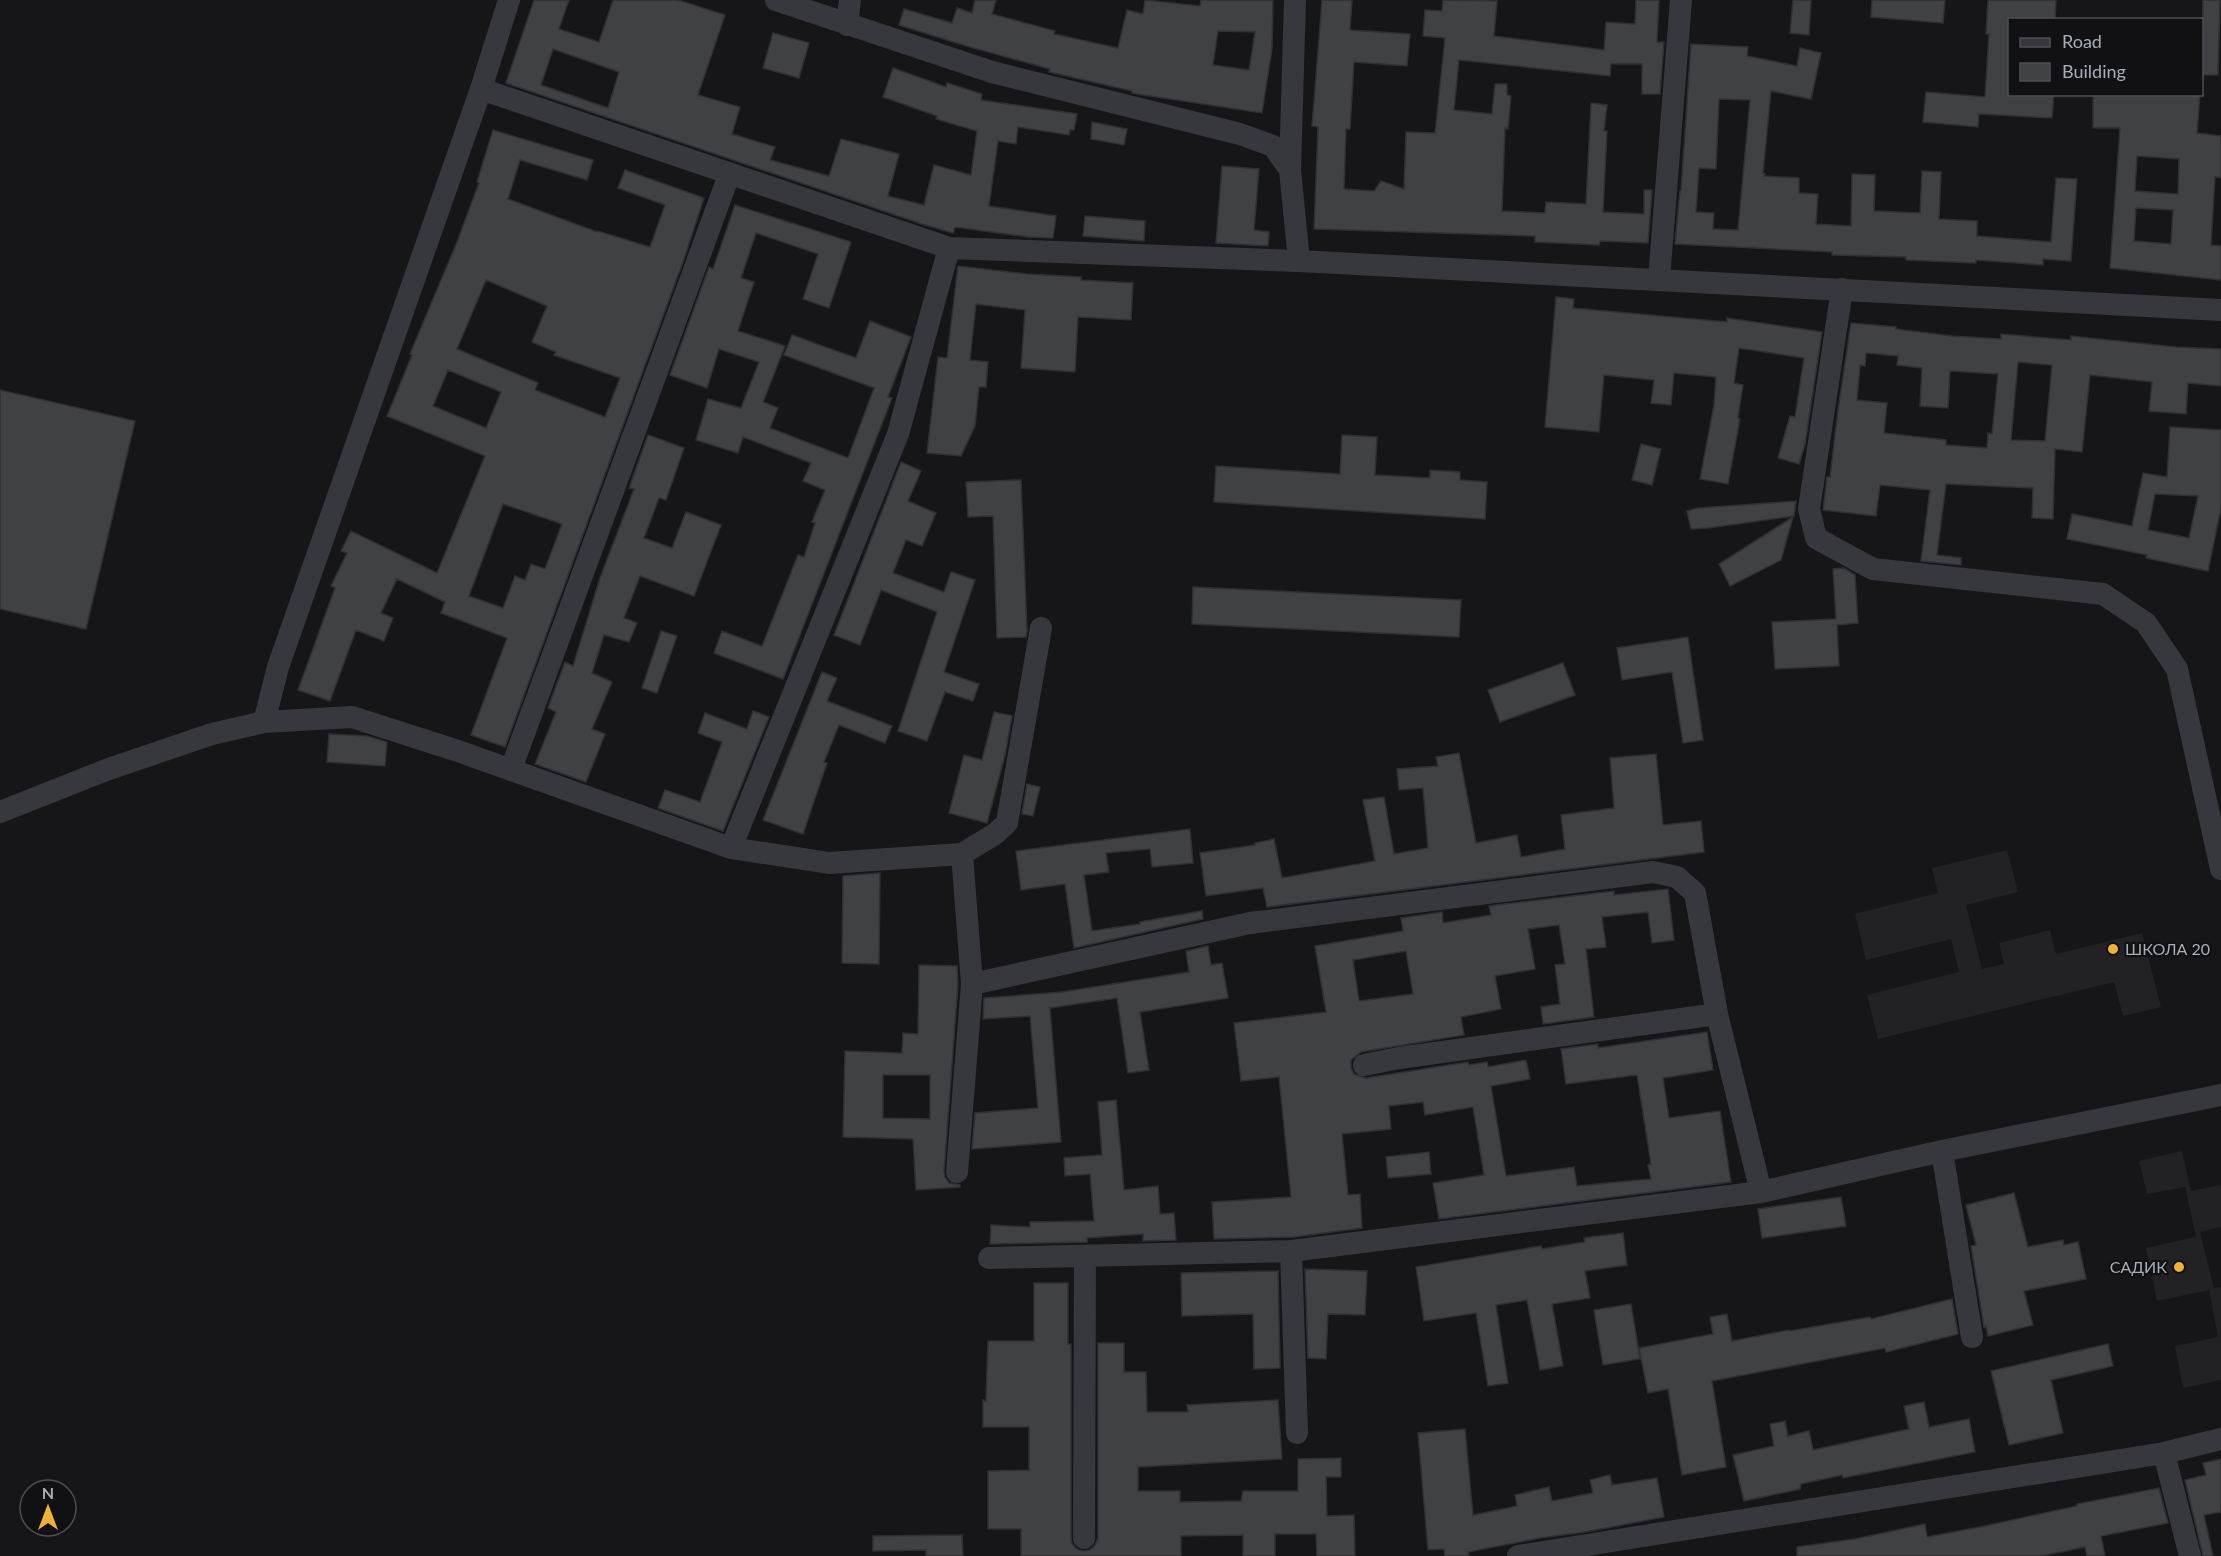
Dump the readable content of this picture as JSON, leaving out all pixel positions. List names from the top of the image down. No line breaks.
{"places":["ШКОЛА 20","САДИК"],"legend":["Road","Building"],"north":"top"}
